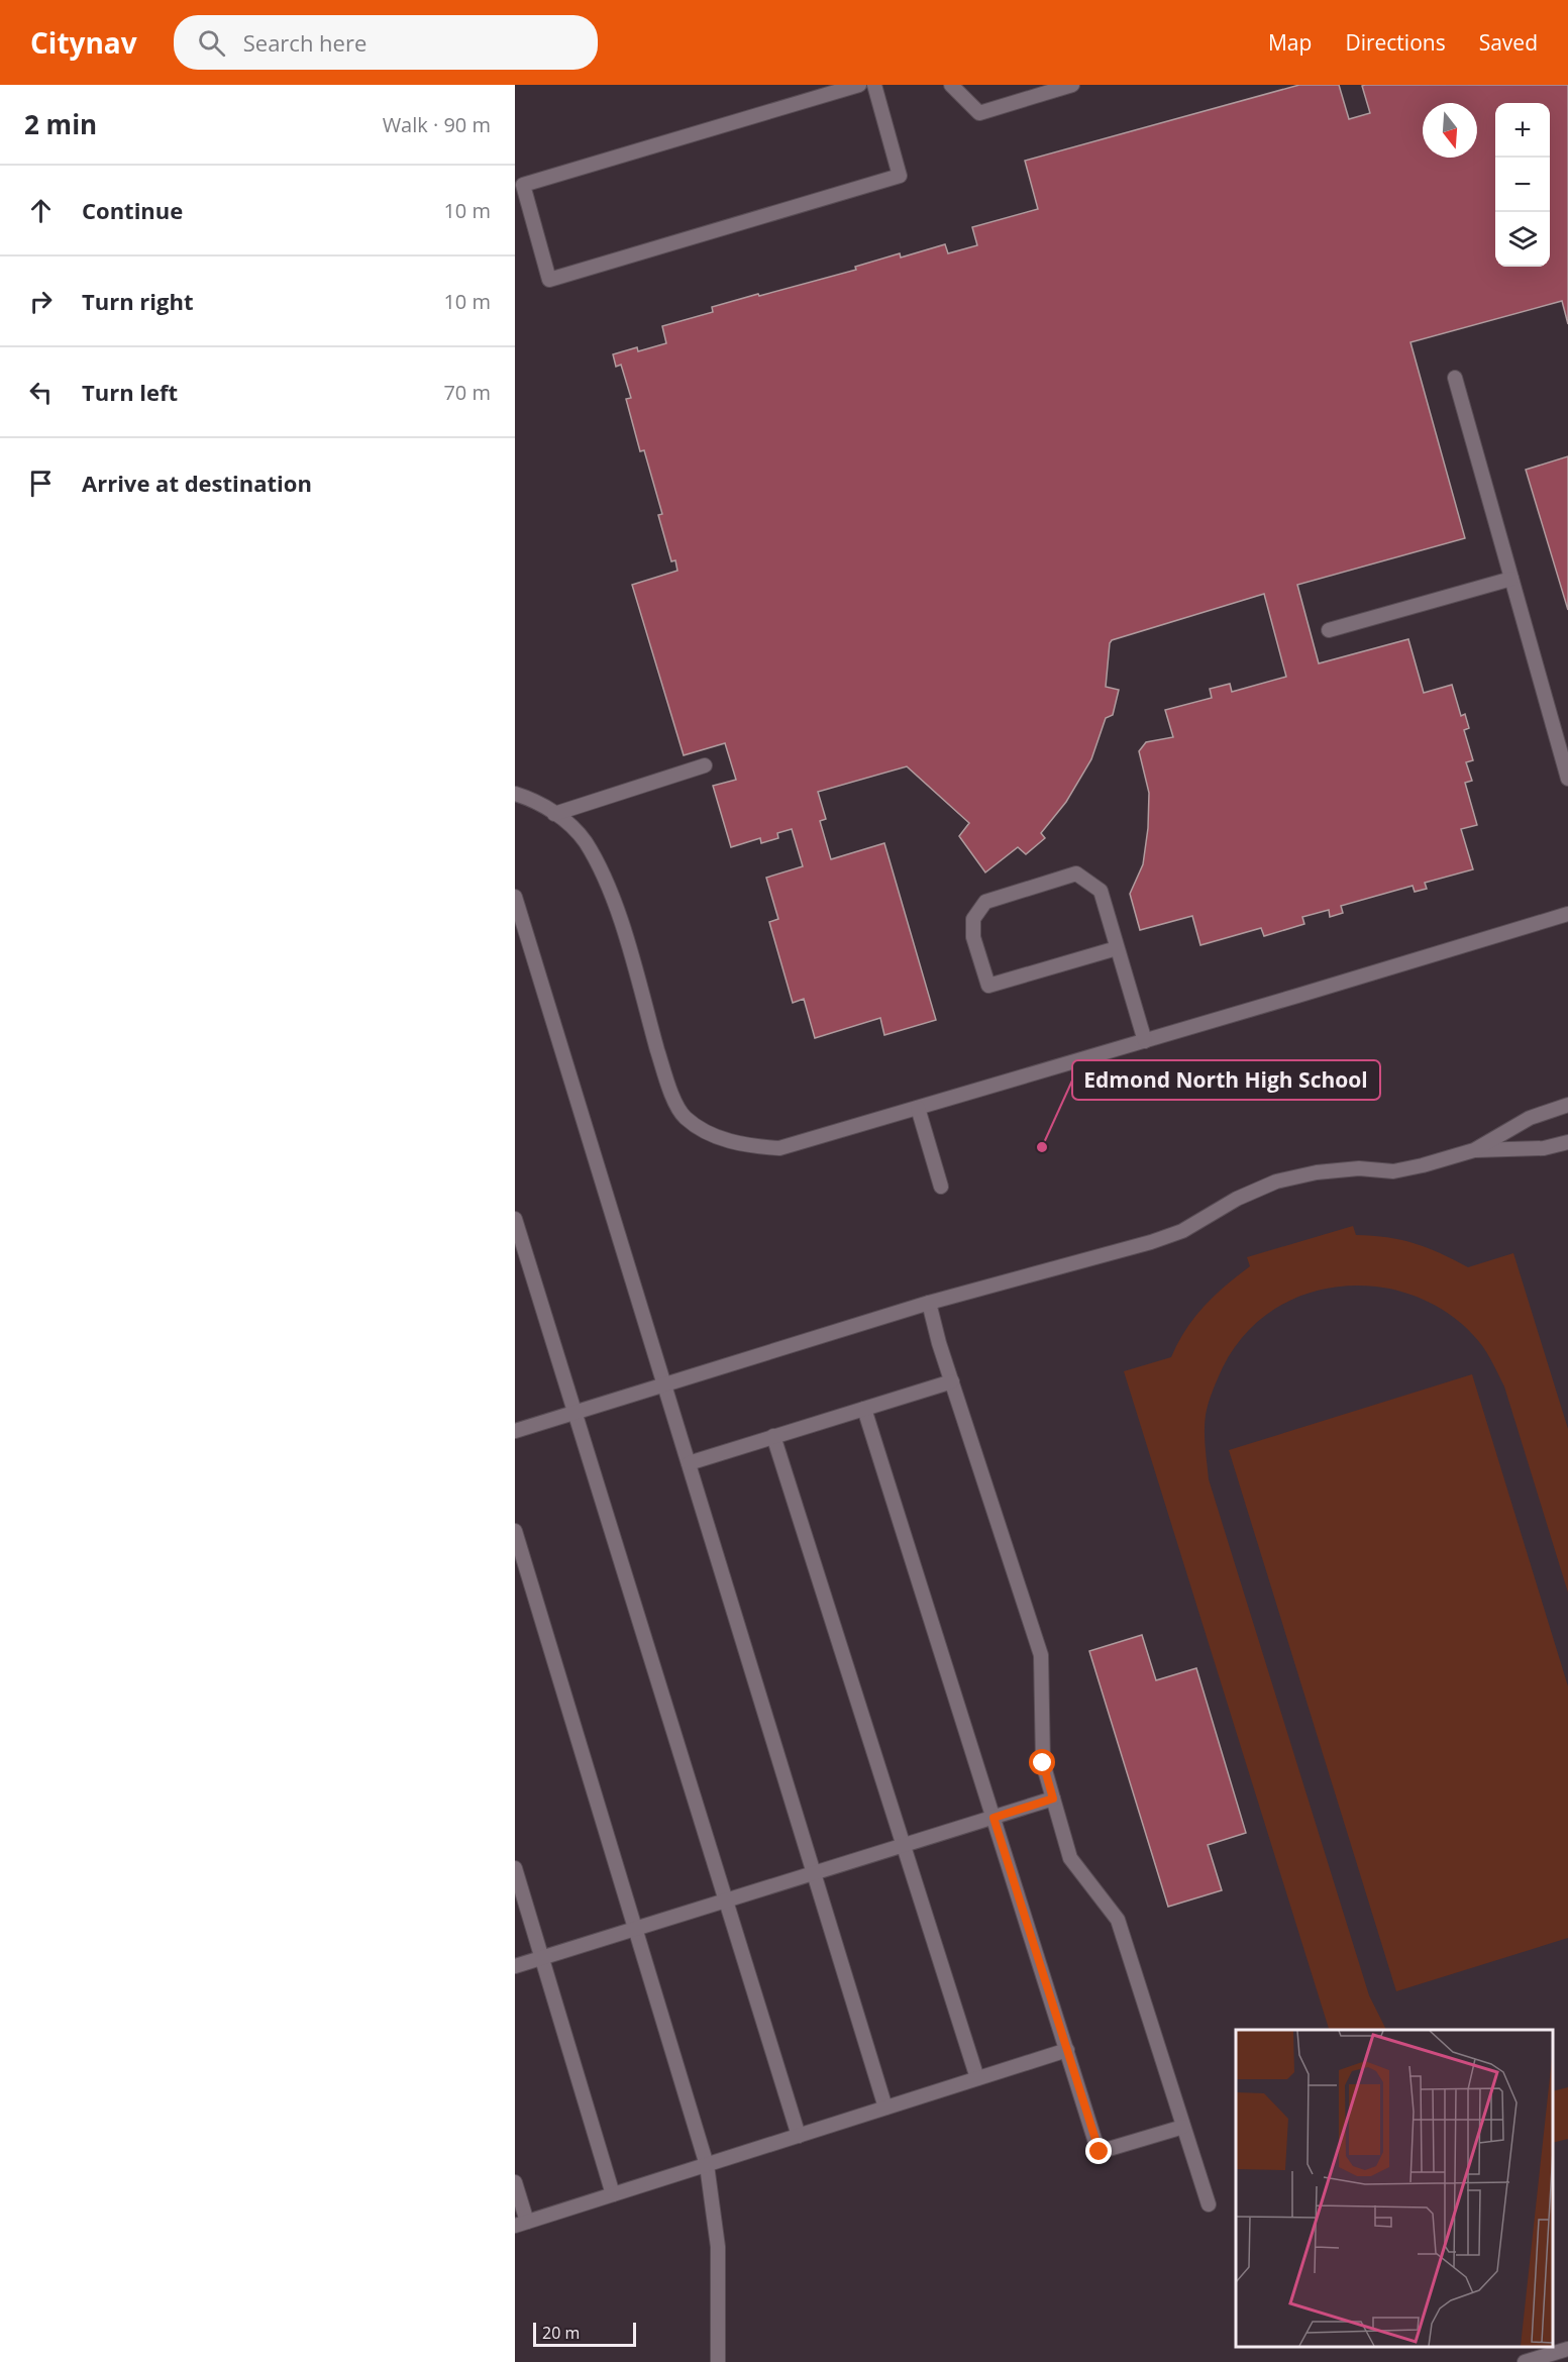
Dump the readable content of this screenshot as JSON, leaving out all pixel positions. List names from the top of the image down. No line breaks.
{"places":["Edmond North High School"],"scale_bar":"20 m","north":"bottom","page":{"header":"Citynav","search":"Search here","nav":["Map","Directions","Saved"],"heading":["2 min","Walk · 90 m"],"map_buttons":["+","−"],"list":[["Continue","10 m"],["Turn right","10 m"],["Turn left","70 m"],"Arrive at destination"],"scale":"20 m"}}
